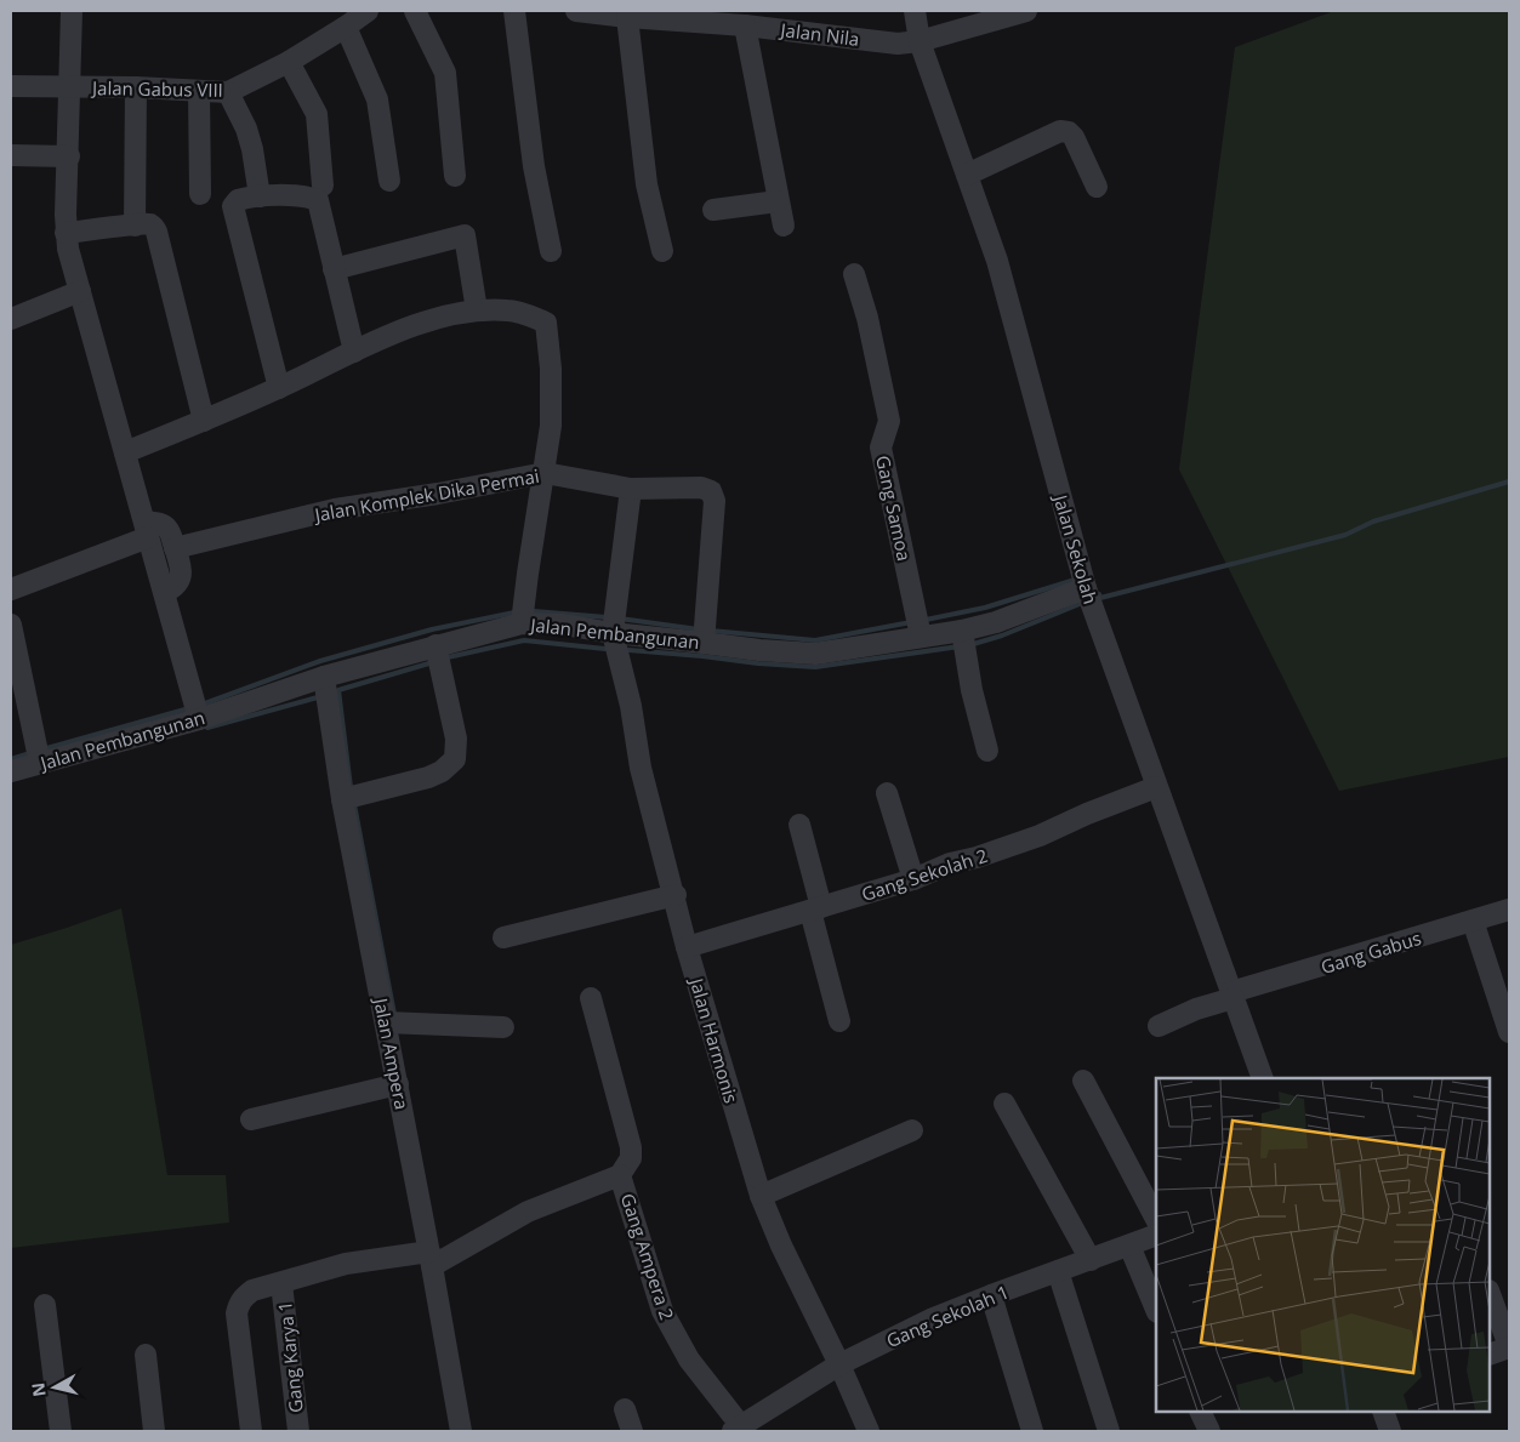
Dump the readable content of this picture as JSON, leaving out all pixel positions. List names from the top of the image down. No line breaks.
{"streets":{"street":["Jalan Nila","Jalan Gabus VIII","Jalan Komplek Dika Permai","Gang Samoa","Jalan Sekolah","Jalan Pembangunan","Gang Sekolah 2","Gang Gabus","Jalan Harmonis","Jalan Ampera","Gang Ampera 2","Gang Sekolah 1","Gang Karya 1"]},"crossings":[["Jalan Nila","Jalan Sekolah"],["Jalan Komplek Dika Permai","Jalan Pembangunan"],["Gang Samoa","Jalan Pembangunan"],["Jalan Sekolah","Jalan Pembangunan"],["Jalan Sekolah","Gang Sekolah 2"],["Jalan Sekolah","Gang Gabus"],["Jalan Pembangunan","Jalan Harmonis"],["Jalan Pembangunan","Jalan Ampera"],["Gang Sekolah 2","Jalan Harmonis"],["Jalan Harmonis","Gang Sekolah 1"],["Jalan Ampera","Gang Ampera 2"],["Gang Ampera 2","Gang Sekolah 1"]],"north":"left"}
